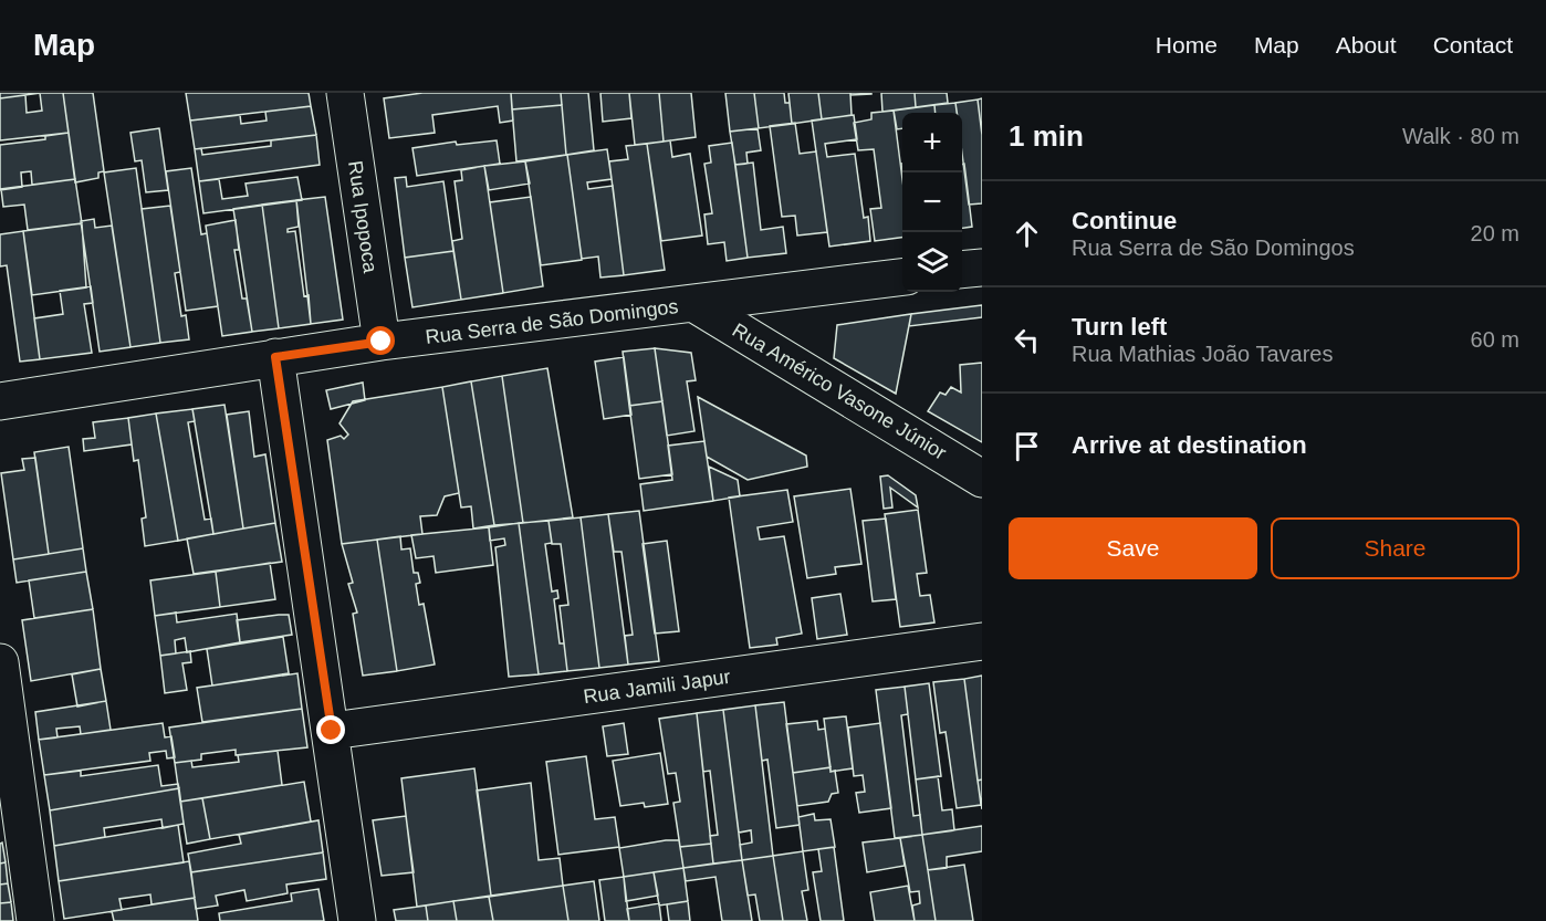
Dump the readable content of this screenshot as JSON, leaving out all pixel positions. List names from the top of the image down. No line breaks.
{"streets":{"street":["Rua Ipopoca","Rua Serra de São Domingos","Rua Américo Vasone Júnior","Rua Jamili Japur"]},"crossings":[["Rua Ipopoca","Rua Serra de São Domingos"],["Rua Serra de São Domingos","Rua Américo Vasone Júnior"]],"page":{"header":"Map","nav":["Home","Map","About","Contact"],"heading":["1 min","Walk · 80 m"],"map_buttons":["+","−"],"list":[["Continue","Rua Serra de São Domingos","20 m"],["Turn left","Rua Mathias João Tavares","60 m"],"Arrive at destination"],"buttons":["Save","Share"]}}
